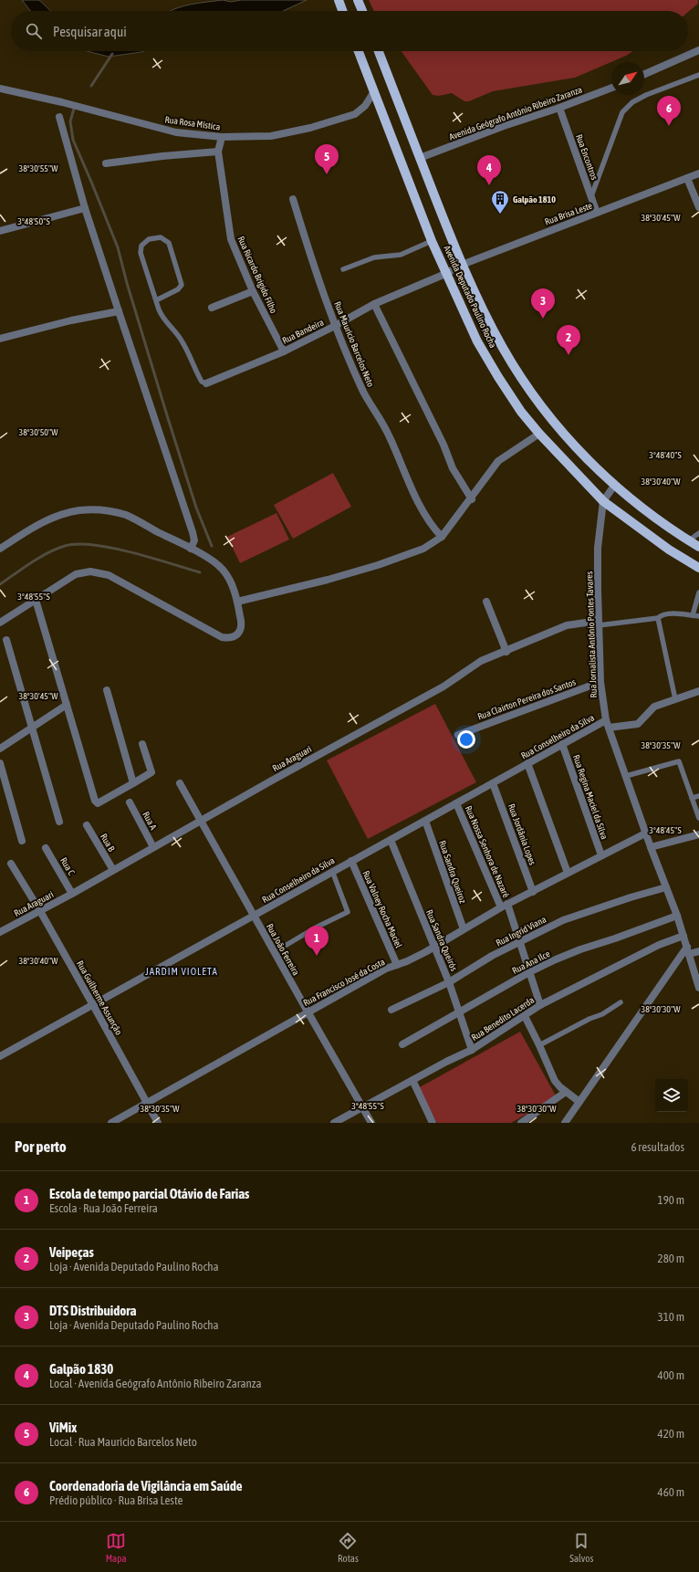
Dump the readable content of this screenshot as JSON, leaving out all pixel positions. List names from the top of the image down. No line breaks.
{"streets":{"main road":["Avenida Deputado Paulino Rocha"],"street":["Avenida Geógrafo Antônio Ribeiro Zaranza","Rua Rosa Mística","Rua Encontros","Rua Brisa Leste","Rua Ricardo Brigido Filho","Rua Bandeira","Rua Mauricio Barcelos Neto","Rua Jornalista Antônio Pontes Tavares","Rua Clairton Pereira dos Santos","Rua Conselheiro da Silva","Rua Araguari","Rua Regina Maciel da Silva","Rua A","Rua Jordânia Lopes","Rua B","Rua Nossa Senhora de Nazaré","Rua C","Rua Sandra Queiroz","Rua Valney Rocha Maciel","Rua Ingrid Viana","Rua Sandra Queirós","Rua João Ferreira","Rua Ana Ilce","Rua Francisco José da Costa","Rua Guilherme Assunção","Rua Benedito Lacerda"]},"crossings":[["Avenida Geógrafo Antônio Ribeiro Zaranza","Rua Encontros"],["Avenida Geógrafo Antônio Ribeiro Zaranza","Avenida Deputado Paulino Rocha"],["Rua Rosa Mística","Rua Ricardo Brigido Filho"],["Rua Rosa Mística","Avenida Deputado Paulino Rocha"],["Rua Encontros","Rua Brisa Leste"],["Rua Brisa Leste","Avenida Deputado Paulino Rocha"],["Rua Brisa Leste","Rua Bandeira"],["Rua Ricardo Brigido Filho","Rua Bandeira"],["Avenida Deputado Paulino Rocha","Rua Bandeira"],["Avenida Deputado Paulino Rocha","Rua Jornalista Antônio Pontes Tavares"],["Rua Bandeira","Rua Mauricio Barcelos Neto"],["Rua Jornalista Antônio Pontes Tavares","Rua Clairton Pereira dos Santos"],["Rua Jornalista Antônio Pontes Tavares","Rua Conselheiro da Silva"],["Rua Jornalista Antônio Pontes Tavares","Rua Araguari"],["Rua Jornalista Antônio Pontes Tavares","Rua Ingrid Viana"],["Rua Jornalista Antônio Pontes Tavares","Rua Ana Ilce"],["Rua Jornalista Antônio Pontes Tavares","Rua Francisco José da Costa"],["Rua Jornalista Antônio Pontes Tavares","Rua Benedito Lacerda"],["Rua Conselheiro da Silva","Rua Regina Maciel da Silva"],["Rua Conselheiro da Silva","Rua Jordânia Lopes"],["Rua Conselheiro da Silva","Rua Nossa Senhora de Nazaré"],["Rua Conselheiro da Silva","Rua Sandra Queiroz"],["Rua Conselheiro da Silva","Rua Valney Rocha Maciel"],["Rua Conselheiro da Silva","Rua Sandra Queirós"],["Rua Conselheiro da Silva","Rua João Ferreira"],["Rua Conselheiro da Silva","Rua Guilherme Assunção"],["Rua Araguari","Rua A"],["Rua Araguari","Rua B"],["Rua Araguari","Rua C"],["Rua Araguari","Rua João Ferreira"],["Rua Araguari","Rua Guilherme Assunção"],["Rua Regina Maciel da Silva","Rua Francisco José da Costa"],["Rua Jordânia Lopes","Rua Francisco José da Costa"],["Rua Nossa Senhora de Nazaré","Rua Francisco José da Costa"],["Rua Sandra Queiroz","Rua Francisco José da Costa"],["Rua Valney Rocha Maciel","Rua Francisco José da Costa"],["Rua Ingrid Viana","Rua Sandra Queirós"],["Rua Sandra Queirós","Rua Ana Ilce"],["Rua Sandra Queirós","Rua Francisco José da Costa"],["Rua Sandra Queirós","Rua Benedito Lacerda"],["Rua João Ferreira","Rua Francisco José da Costa"],["Rua João Ferreira","Rua Benedito Lacerda"],["Rua Francisco José da Costa","Rua Guilherme Assunção"]],"districts":["JARDIM VIOLETA"],"places":{"building":["Galpão 1810"]},"north":"top right","page":{"search":"Pesquisar aqui","pins":["6","5","4","3","2","1"],"heading":["Por perto","6 resultados"],"list":[{"mark":"1","name":"Escola de tempo parcial Otávio de Farias","note":"Escola · Rua João Ferreira","value":"190 m"},{"mark":"2","name":"Veipeças","note":"Loja · Avenida Deputado Paulino Rocha","value":"280 m"},{"mark":"3","name":"DTS Distribuidora","note":"Loja · Avenida Deputado Paulino Rocha","value":"310 m"},{"mark":"4","name":"Galpão 1830","note":"Local · Avenida Geógrafo Antônio Ribeiro Zaranza","value":"400 m"},{"mark":"5","name":"ViMix","note":"Local · Rua Mauricio Barcelos Neto","value":"420 m"},{"mark":"6","name":"Coordenadoria de Vigilância em Saúde","note":"Prédio público · Rua Brisa Leste","value":"460 m"}],"nav":["Mapa","Rotas","Salvos"]},"coordinates":["38°30'55\"W","38°30'45\"W","3°48'50\"S","38°30'50\"W","3°48'40\"S","38°30'40\"W","3°48'55\"S","38°30'35\"W","3°48'45\"S","38°30'30\"W"]}
